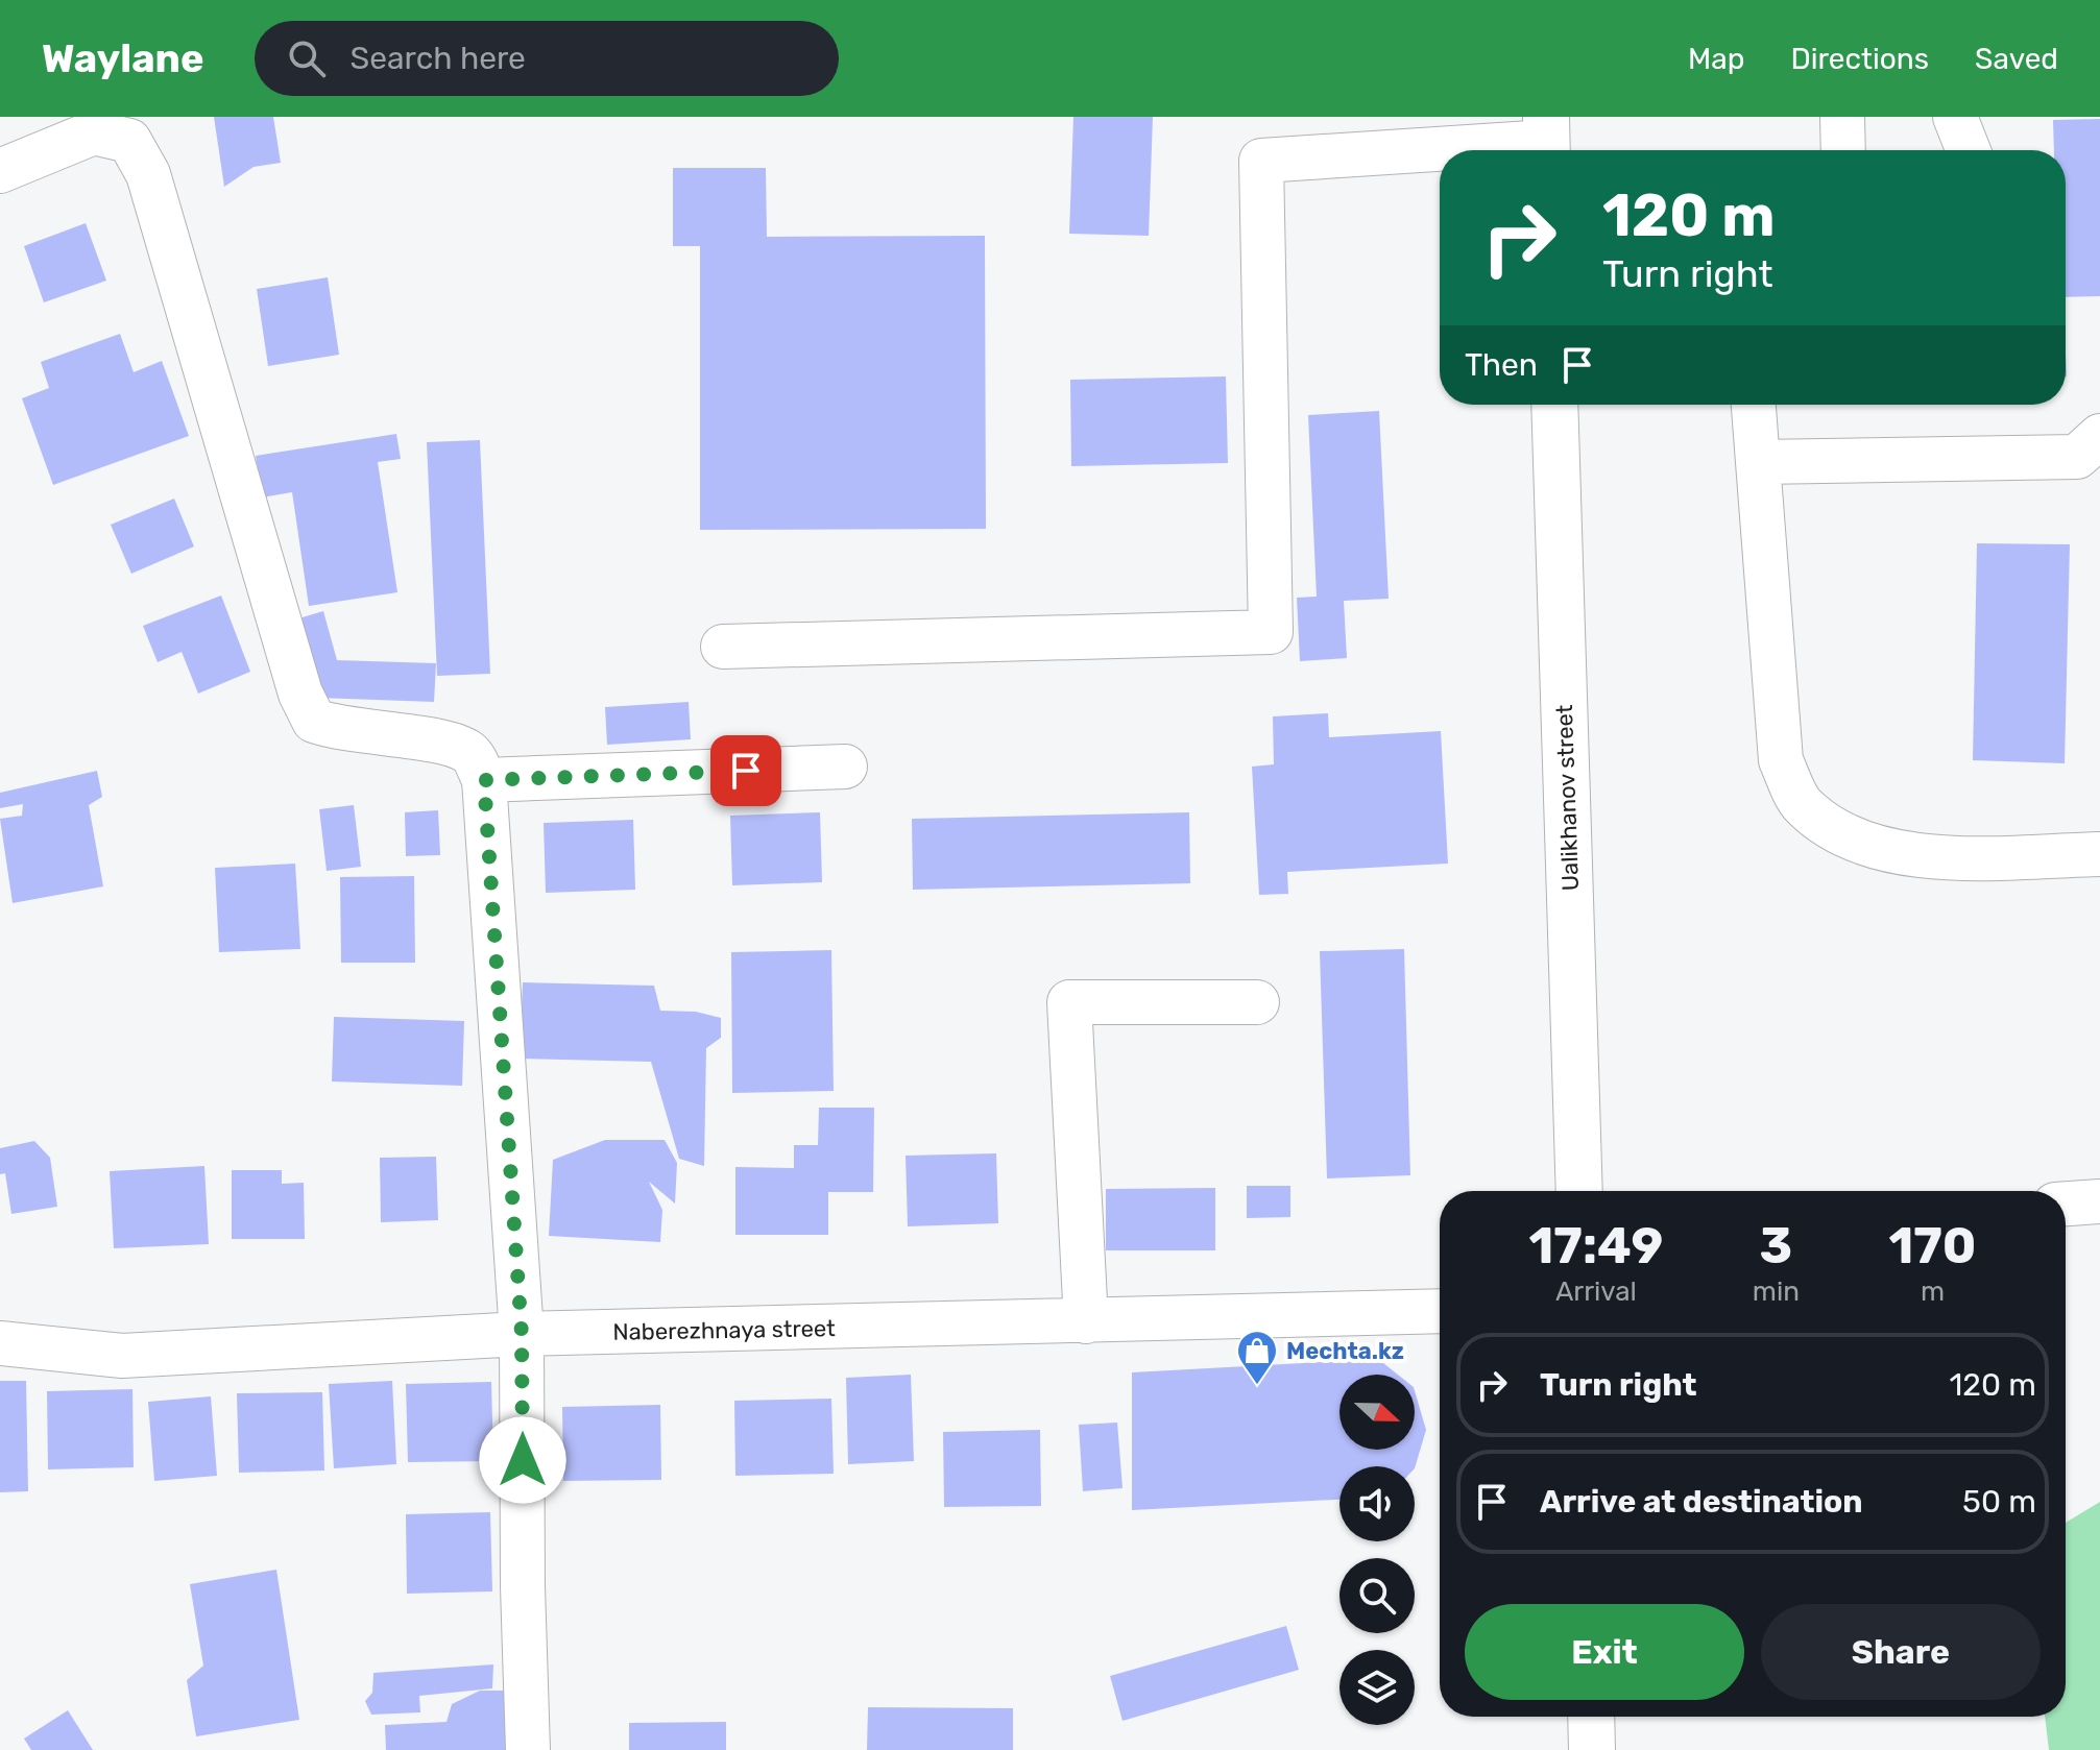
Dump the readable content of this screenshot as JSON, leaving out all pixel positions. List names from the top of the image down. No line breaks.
{"streets":{"main road":["Ualikhanov street"],"street":["Naberezhnaya street"]},"places":{"shop":["Mechta.kz"]},"north":"right","page":{"header":"Waylane","search":"Search here","nav":["Map","Directions","Saved"],"turn":["120 m","Turn right"],"then":"Then","eta":["17:49","Arrival","3","min","170","m"],"list":[{"name":"Turn right","value":"120 m"},{"name":"Arrive at destination","value":"50 m"}],"buttons":["Exit","Share"]}}
